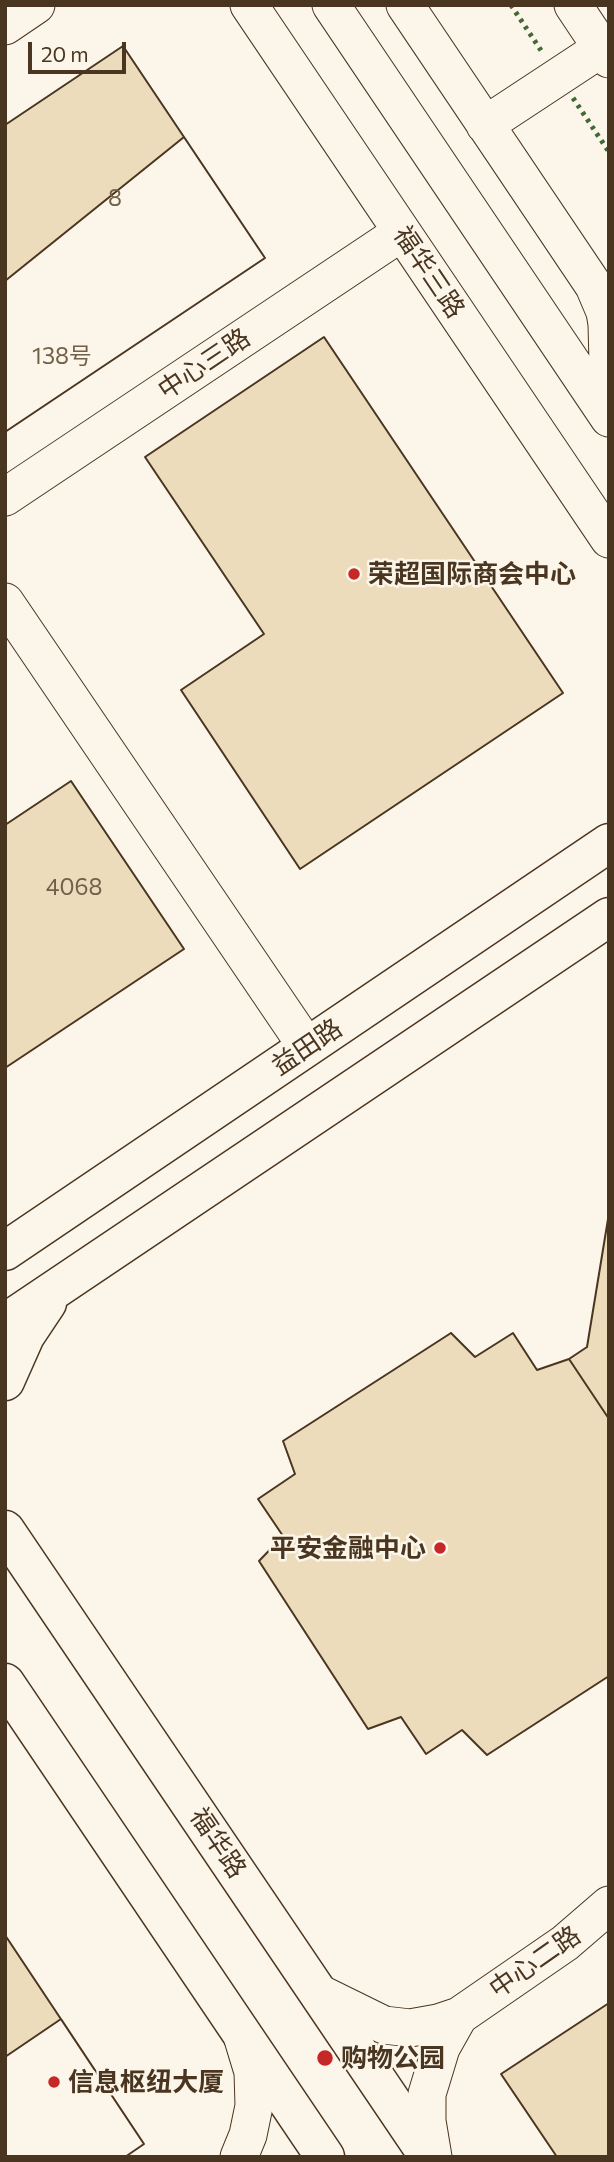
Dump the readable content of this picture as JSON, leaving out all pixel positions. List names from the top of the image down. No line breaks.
{"streets":{"main road":["益田路","福华路"],"street":["福华三路","中心三路","中心二路"]},"crossings":[["福华三路","中心三路"],["福华路","中心二路"]],"places":["荣超国际商会中心","平安金融中心","购物公园","信息枢纽大厦"],"house_numbers":["8","138号","4068"],"scale_bar":"20 m"}
